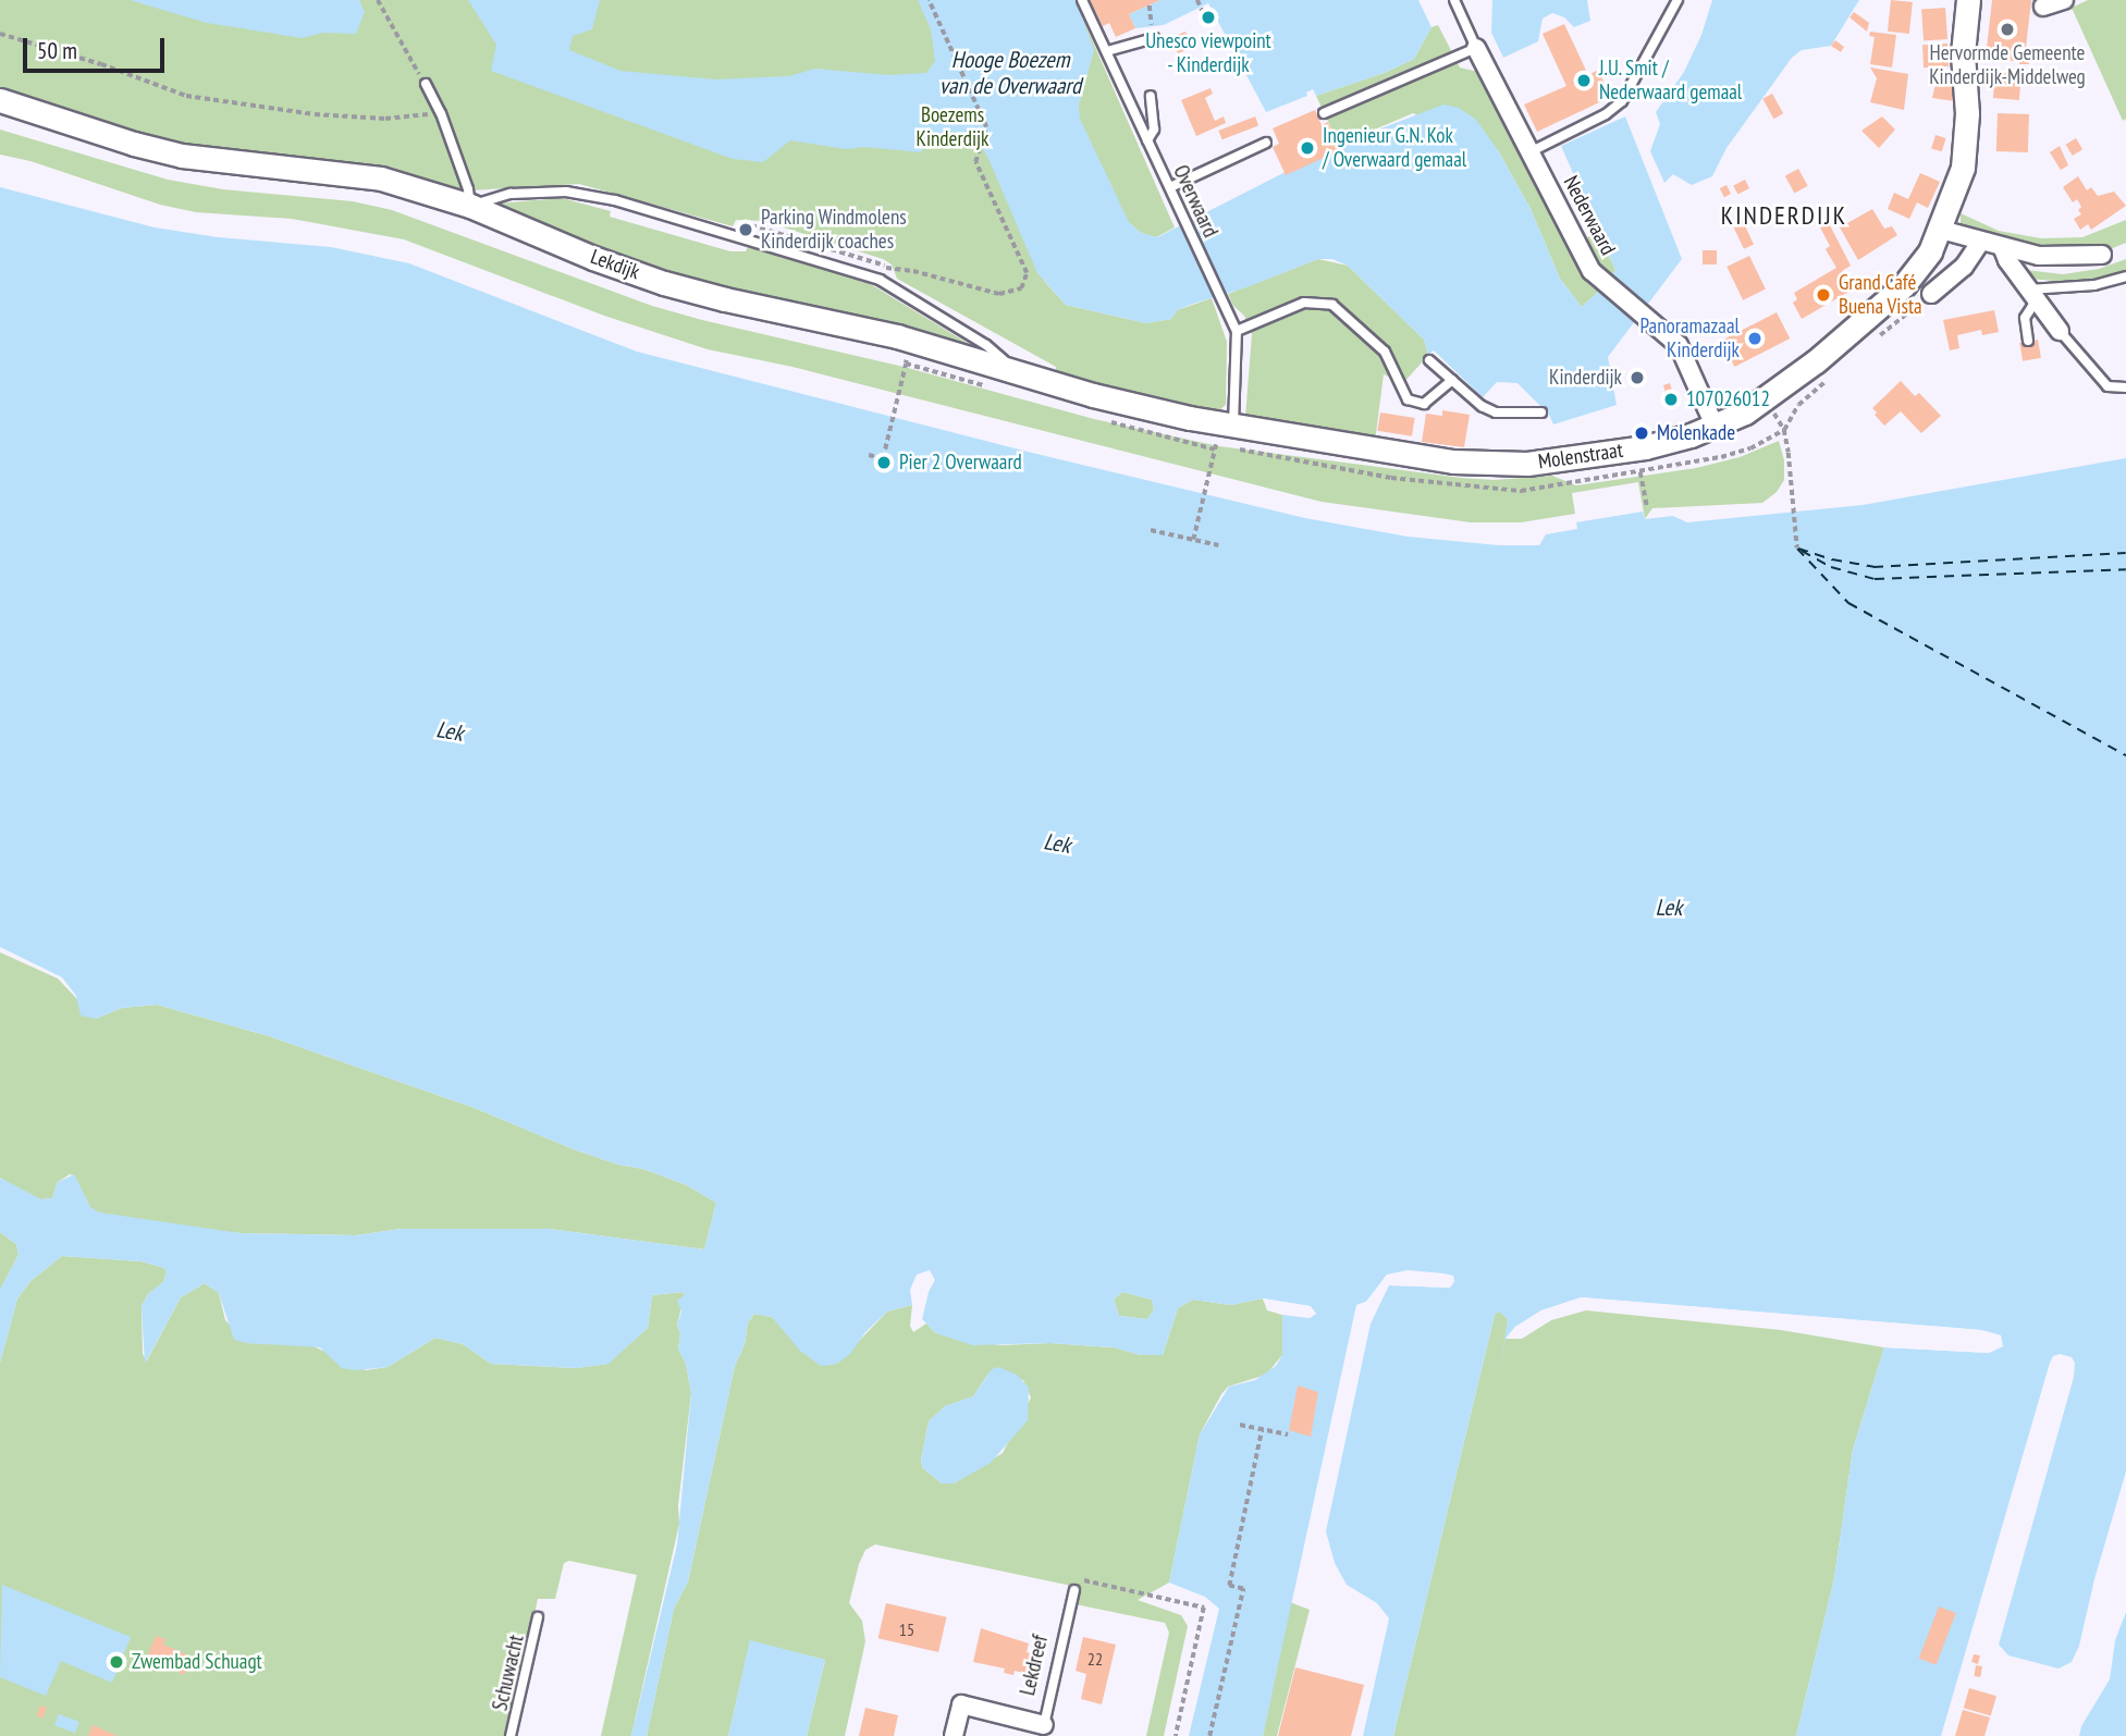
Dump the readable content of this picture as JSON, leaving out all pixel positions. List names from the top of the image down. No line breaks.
{"streets":{"street":["Nederwaard","Lekdijk","Molenstraat","Lekdreef"],"lane":["Overwaard","Schuwacht"]},"crossings":[["Overwaard","Lekdijk"],["Overwaard","Molenstraat"],["Nederwaard","Molenstraat"],["Lekdijk","Molenstraat"]],"districts":["KINDERDIJK"],"water":["Hooge Boezem van de Overwaard","Lek"],"parks":["Boezems Kinderdijk"],"places":["Unesco viewpoint - Kinderdijk","Hervormde Gemeente Kinderdijk-Middelweg","J.U. Smit / Nederwaard gemaal","Ingenieur G.N. Kok / Overwaard gemaal","Parking Windmolens Kinderdijk coaches","Grand Café Buena Vista","Panoramazaal Kinderdijk","Kinderdijk","107026012","Molenkade","Pier 2 Overwaard","Zwembad Schuagt"],"house_numbers":["15","22"],"scale_bar":"50 m"}
